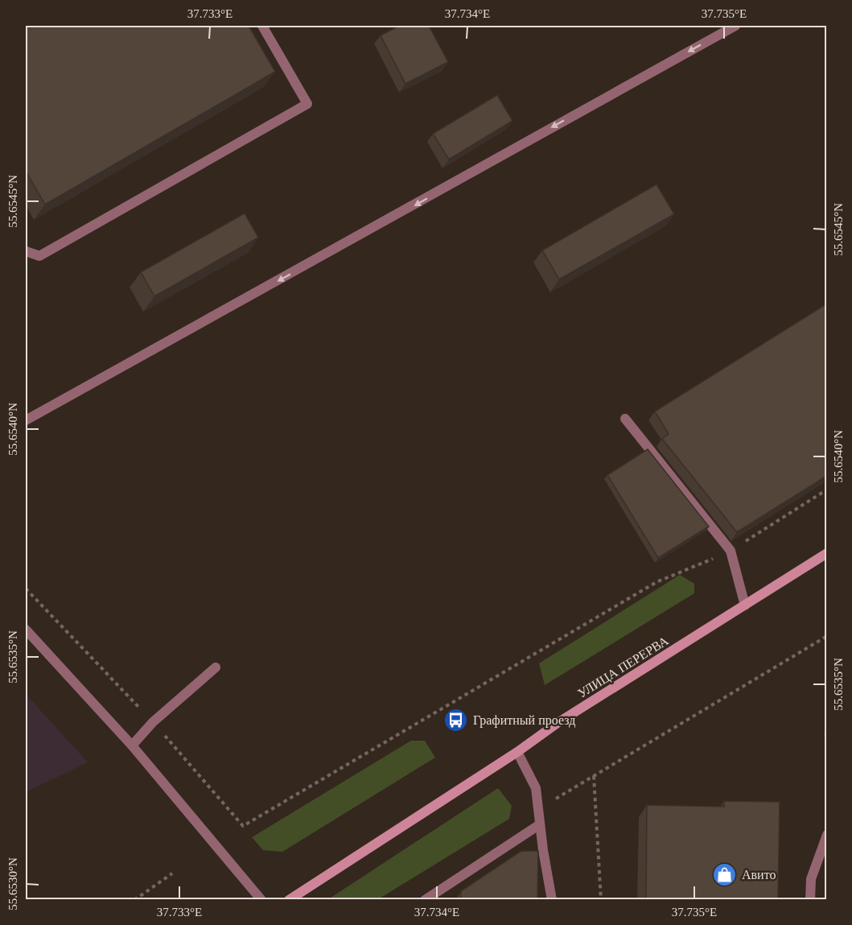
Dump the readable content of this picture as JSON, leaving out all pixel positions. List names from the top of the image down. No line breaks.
{"streets":{"main road":["УЛИЦА ПЕРЕРВА"]},"places":{"bus stop":["Графитный проезд"],"shop":["Авито"]},"coordinates":["37.733°E","37.734°E","37.735°E","55.6545°N","55.6540°N","55.6535°N","55.6530°N"]}
